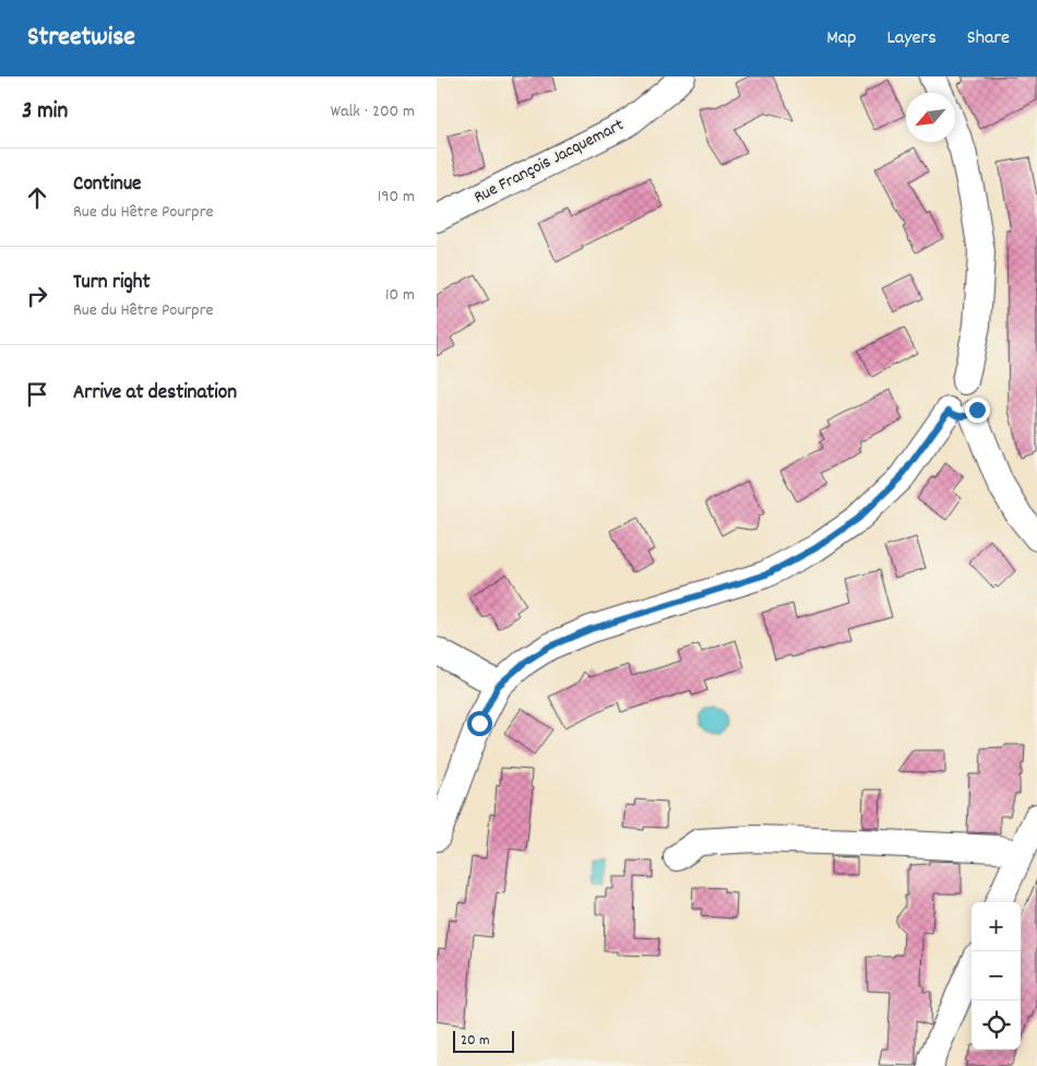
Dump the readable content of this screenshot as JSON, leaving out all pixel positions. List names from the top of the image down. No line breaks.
{"streets":{"street":["Rue François Jacquemart"]},"scale_bar":"20 m","north":"bottom left","page":{"header":"Streetwise","nav":["Map","Layers","Share"],"heading":["3 min","Walk · 200 m"],"list":[["Continue","Rue du Hêtre Pourpre","190 m"],["Turn right","Rue du Hêtre Pourpre","10 m"],"Arrive at destination"],"map_buttons":["+","−"],"scale":"20 m"}}
